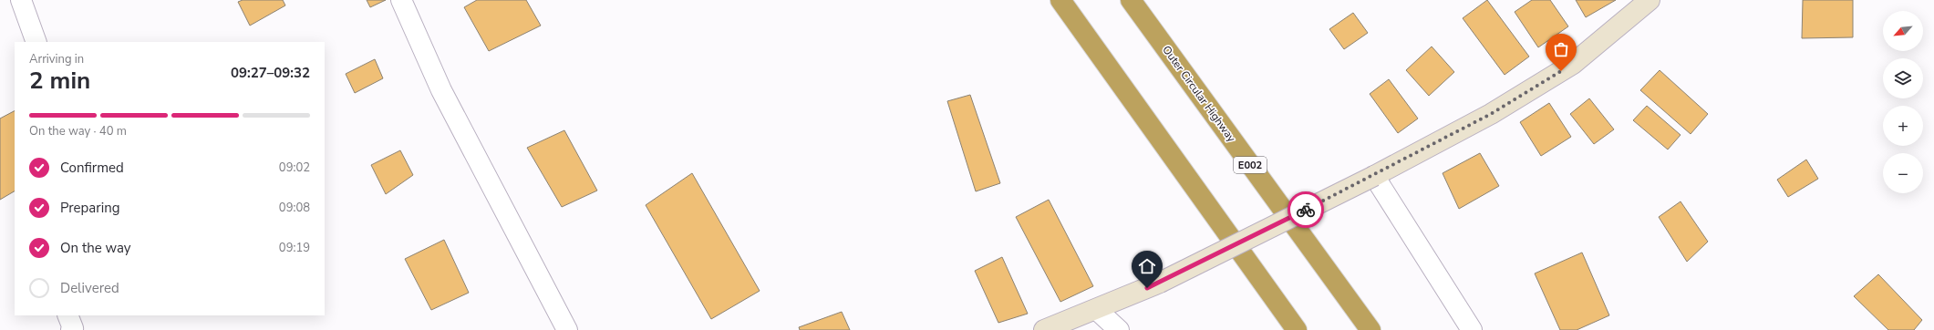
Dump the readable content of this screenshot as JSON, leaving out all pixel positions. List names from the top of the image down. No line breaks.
{"streets":{"highway":["Outer Circular Highway","E002"]},"north":"bottom left","page":{"map_buttons":["+","−"],"heading":["2 min","Arriving in","09:27–09:32"],"bar":"On the way · 40 m","list":[["Confirmed","09:02"],["Preparing","09:08"],["On the way","09:19"],"Delivered"]}}
